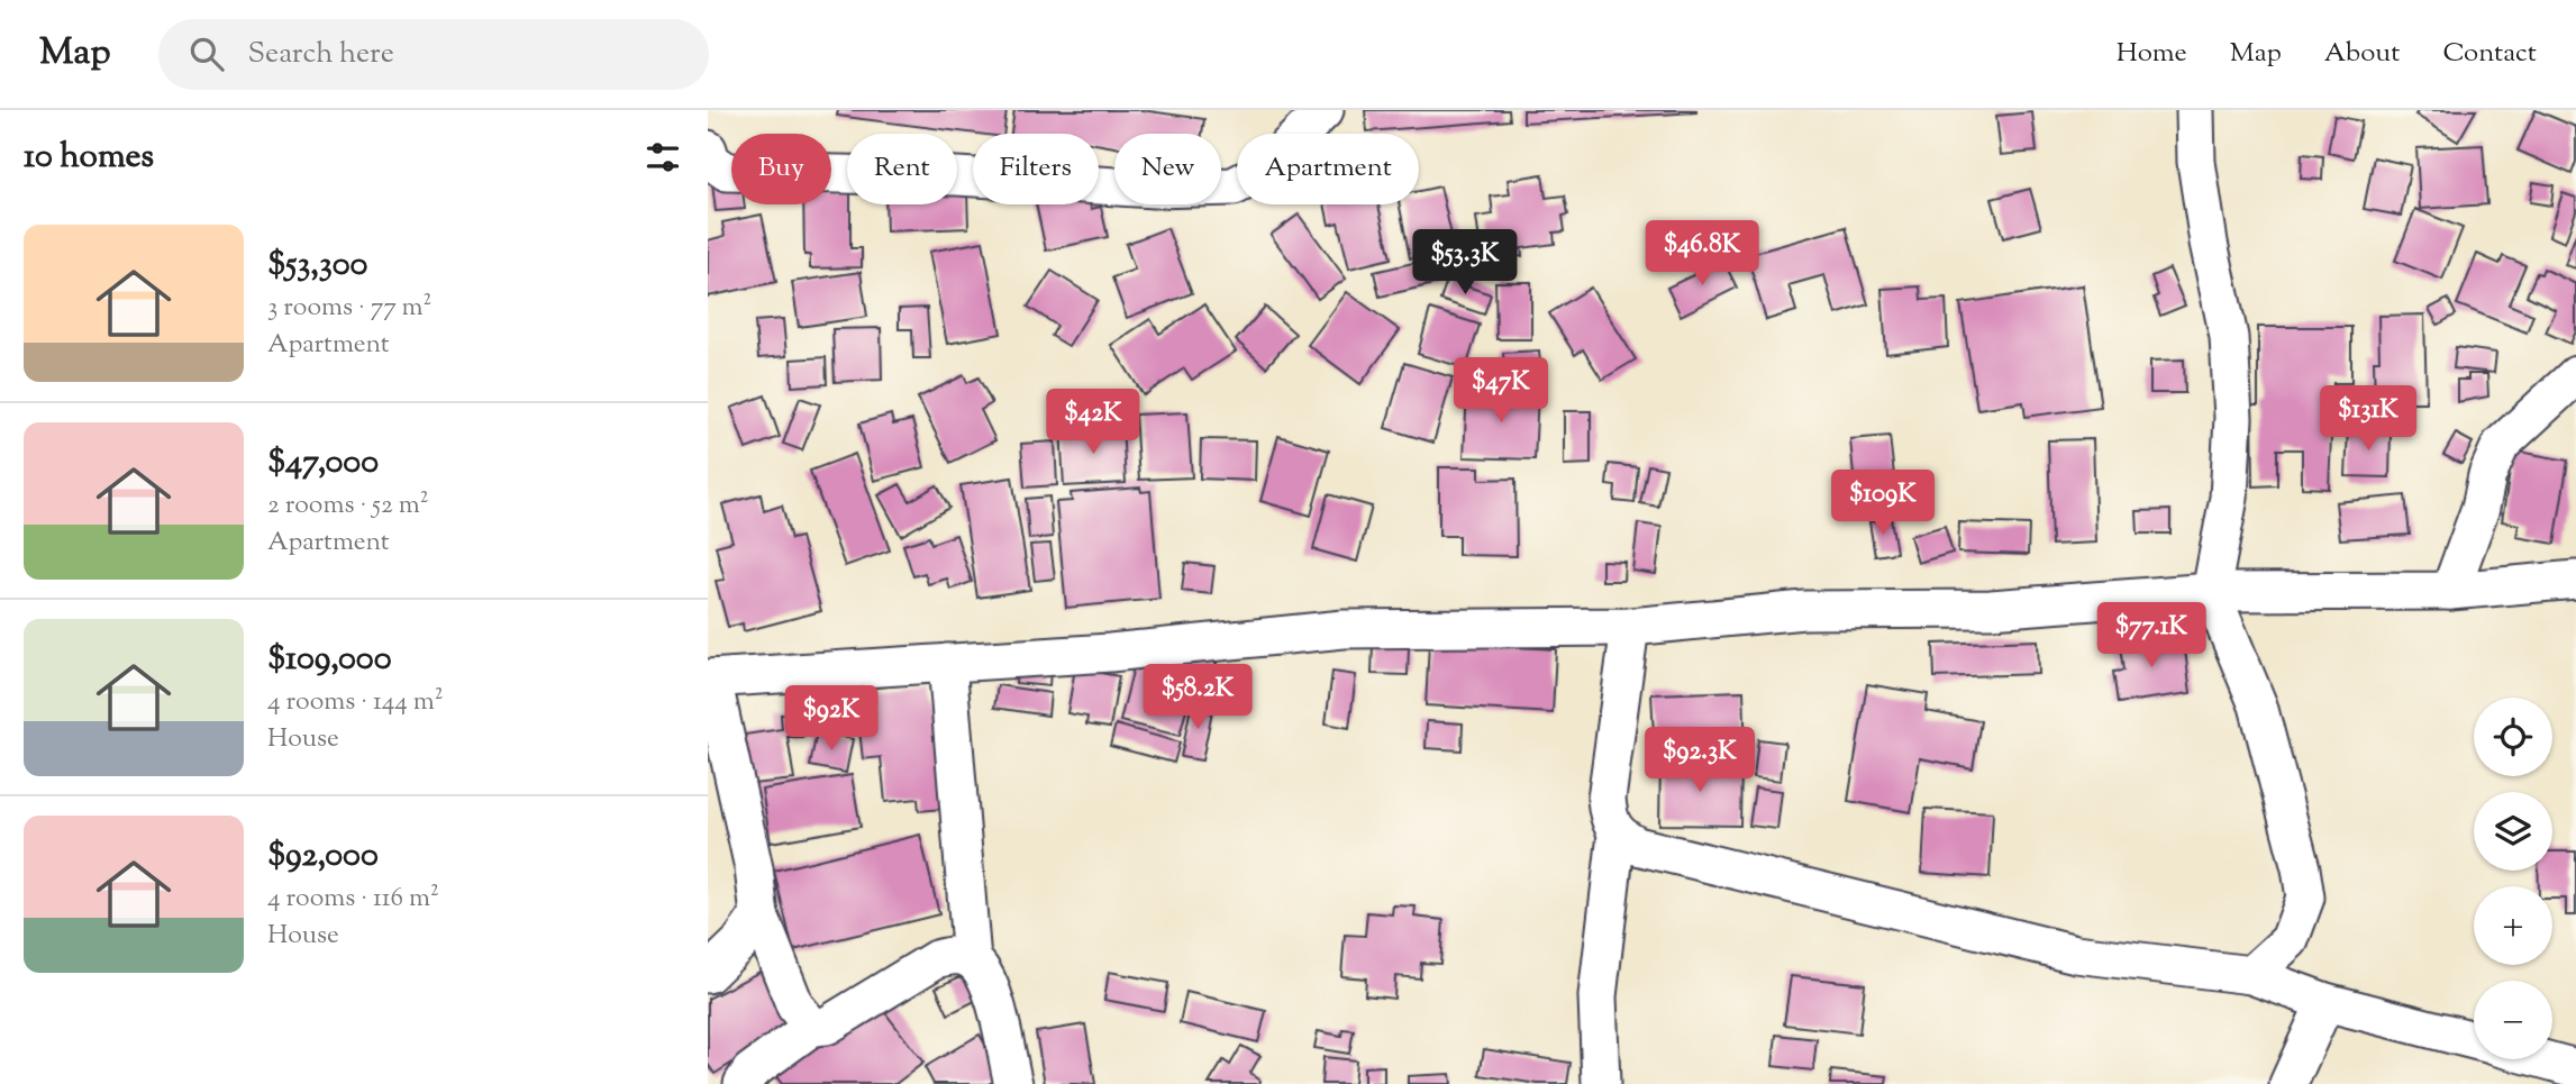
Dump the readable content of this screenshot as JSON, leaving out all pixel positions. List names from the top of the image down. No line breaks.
{"page":{"header":"Map","search":"Search here","nav":["Home","Map","About","Contact"],"heading":"10 homes","chip":["Buy","Rent","Filters","New","Apartment"],"list":[{"name":"$53,300","note":"3 rooms · 77 m² · Apartment"},{"name":"$47,000","note":"2 rooms · 52 m² · Apartment"},{"name":"$109,000","note":"4 rooms · 144 m² · House"},{"name":"$92,000","note":"4 rooms · 116 m² · House"}],"price":["$46.8K","$53.3K","$47K","$131K","$42K","$109K","$77.1K","$58.2K","$92K","$92.3K"],"map_buttons":["+","−"]}}
